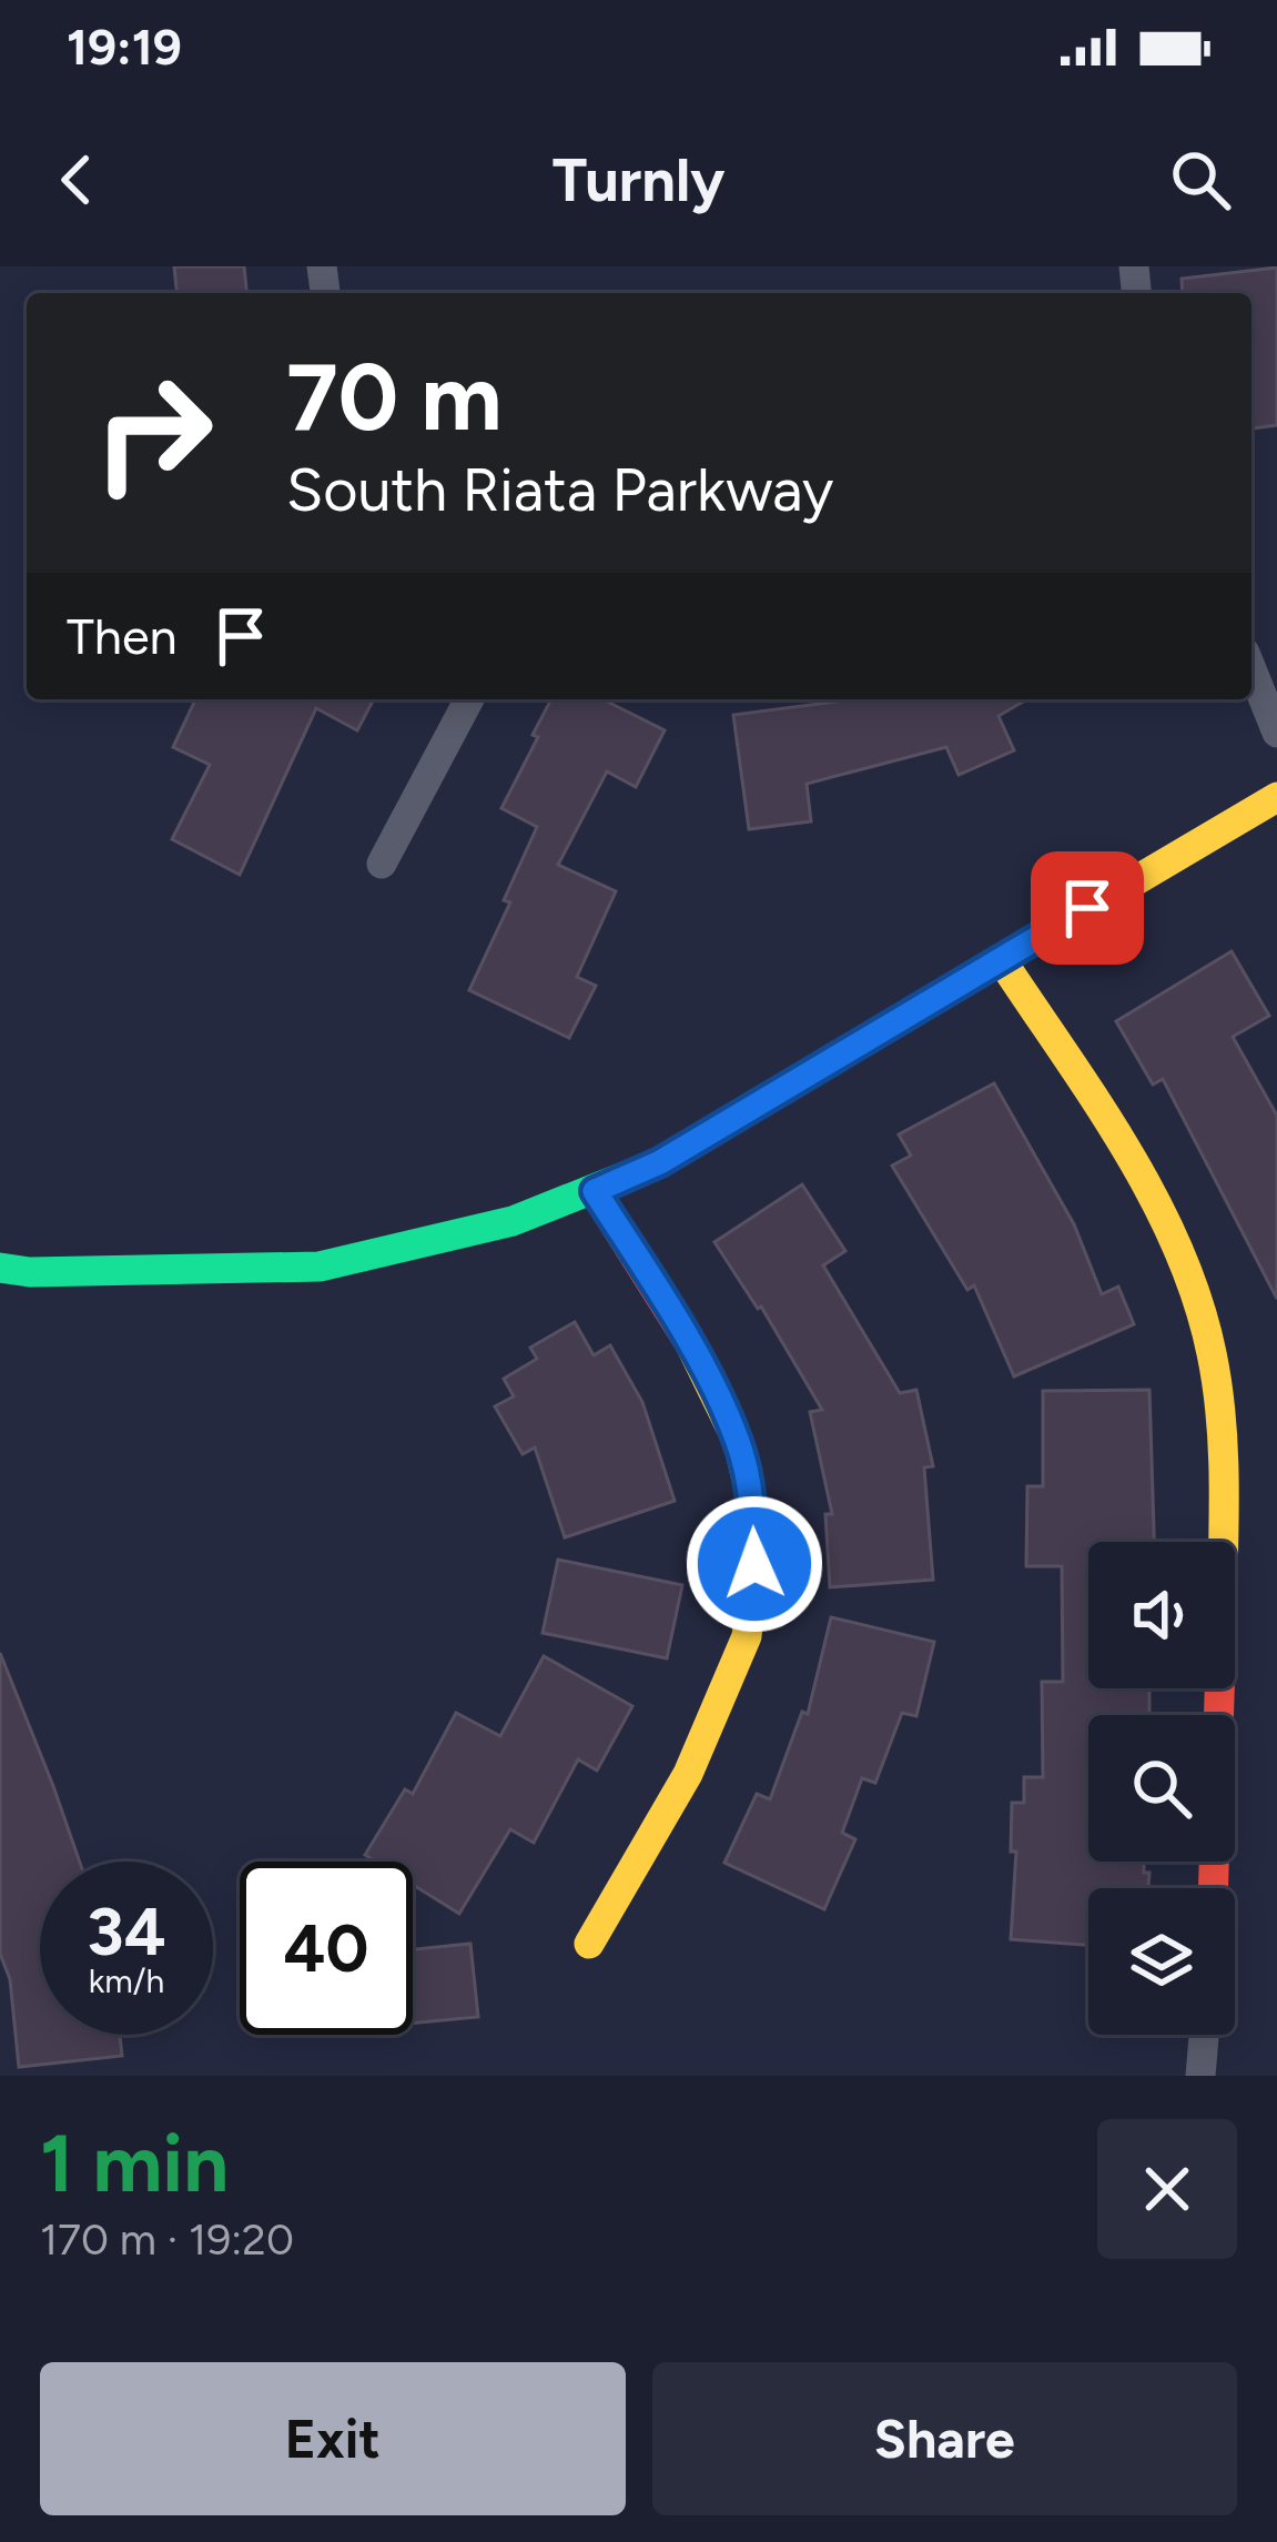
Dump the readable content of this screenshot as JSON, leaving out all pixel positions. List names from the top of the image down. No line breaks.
{"page":{"status":"19:19","header":"Turnly","turn":["70 m","South Riata Parkway"],"then":"Then","speed":"34 km/h","limit":"40","heading":["1 min","170 m · 19:20"],"buttons":["Exit","Share"]}}
